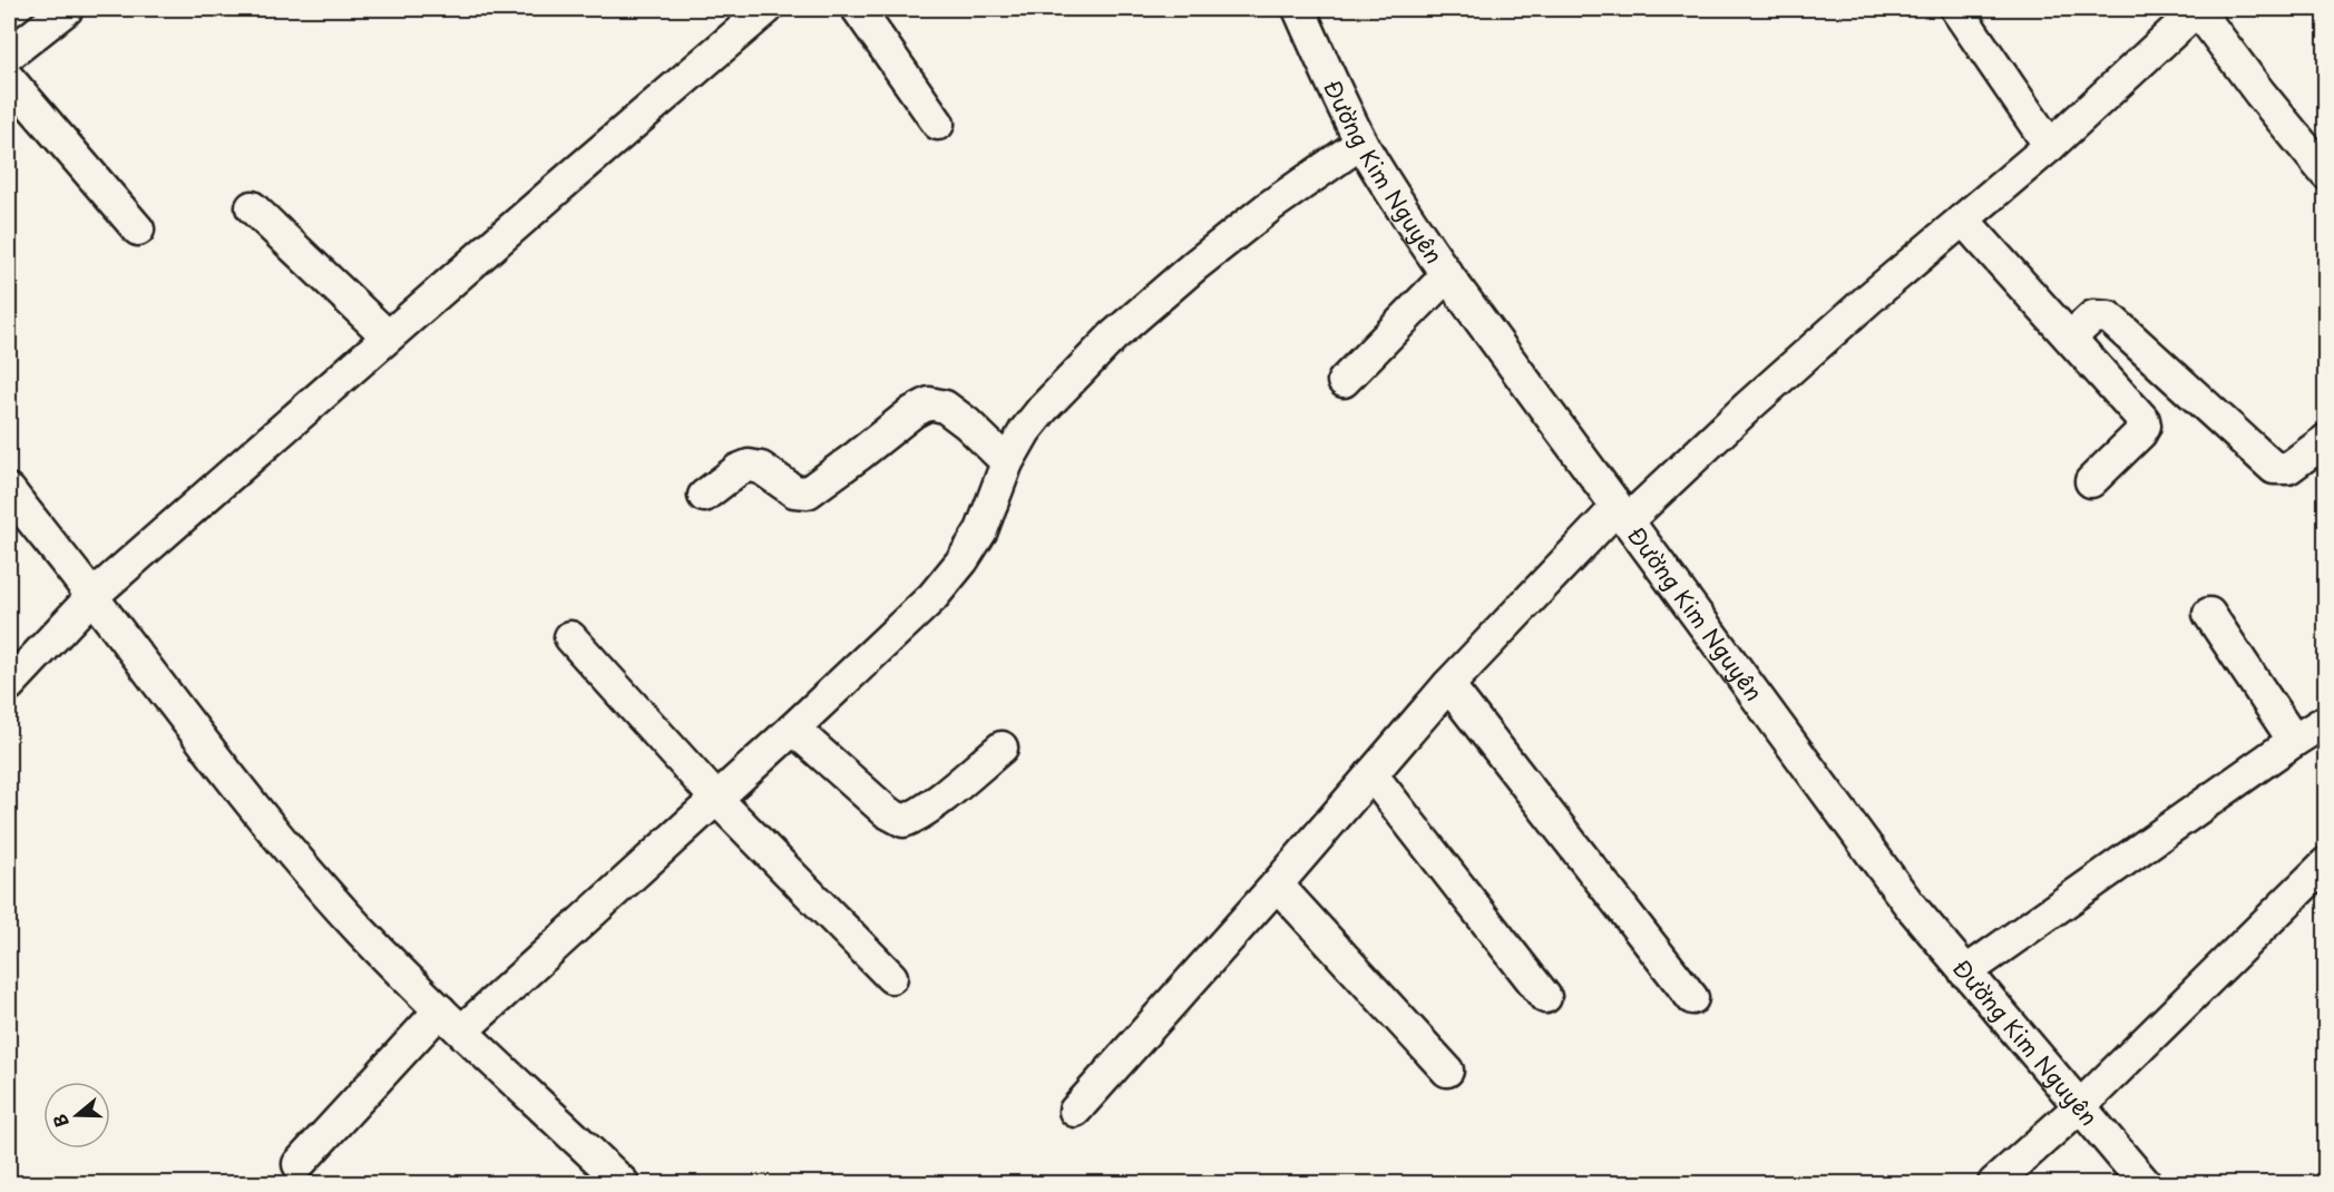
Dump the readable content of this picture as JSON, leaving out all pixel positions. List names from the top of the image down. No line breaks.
{"streets":{"street":["Đường Kim Nguyên"]},"north":"left"}
